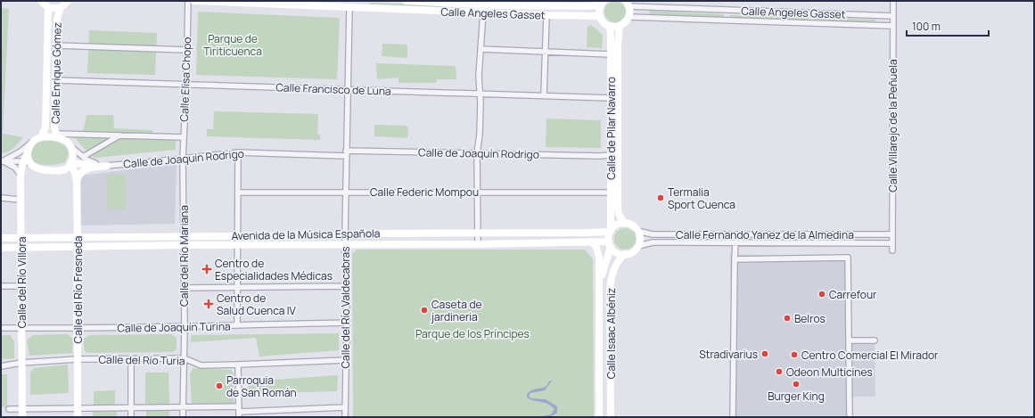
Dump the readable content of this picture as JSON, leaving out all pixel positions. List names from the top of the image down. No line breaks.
{"streets":{"street":["Calle Angeles Gasset","Calle Enrique Gómez","Calle Elisa Chopo","Calle Francisco de Luna","Calle Villarejo de la Peñuela","Calle de Pilar Navarro","Calle de Joaquín Rodrigo","Calle Federic Mompou","Avenida de la Música Española","Calle Fernando Yanez de la Almedina","Calle del Río Mariana","Calle del Río Villora","Calle del Río Fresneda","Calle del Río Valdecabras","Calle de Joaquín Turina","Calle Isaac Albéniz","Calle del Río Turia"]},"crossings":[["Calle Angeles Gasset","Calle Villarejo de la Peñuela"],["Calle Angeles Gasset","Calle del Río Valdecabras"],["Calle Enrique Gómez","Calle Francisco de Luna"],["Calle Enrique Gómez","Calle del Río Villora"],["Calle Enrique Gómez","Calle del Río Fresneda"],["Calle Elisa Chopo","Calle Francisco de Luna"],["Calle Elisa Chopo","Calle de Joaquín Rodrigo"],["Calle Elisa Chopo","Calle del Río Mariana"],["Calle Francisco de Luna","Calle de Pilar Navarro"],["Calle Francisco de Luna","Calle del Río Valdecabras"],["Calle Villarejo de la Peñuela","Calle Fernando Yanez de la Almedina"],["Calle de Pilar Navarro","Calle de Joaquín Rodrigo"],["Calle de Pilar Navarro","Calle Federic Mompou"],["Calle de Pilar Navarro","Avenida de la Música Española"],["Calle de Pilar Navarro","Calle Fernando Yanez de la Almedina"],["Calle de Pilar Navarro","Calle Isaac Albéniz"],["Calle de Joaquín Rodrigo","Calle del Río Mariana"],["Calle de Joaquín Rodrigo","Calle del Río Valdecabras"],["Calle Federic Mompou","Calle del Río Valdecabras"],["Avenida de la Música Española","Calle Fernando Yanez de la Almedina"],["Avenida de la Música Española","Calle del Río Mariana"],["Avenida de la Música Española","Calle del Río Villora"],["Avenida de la Música Española","Calle del Río Fresneda"],["Avenida de la Música Española","Calle del Río Valdecabras"],["Avenida de la Música Española","Calle Isaac Albéniz"],["Calle Fernando Yanez de la Almedina","Calle Isaac Albéniz"],["Calle del Río Mariana","Calle de Joaquín Turina"],["Calle del Río Mariana","Calle del Río Turia"],["Calle del Río Villora","Calle del Río Fresneda"],["Calle del Río Villora","Calle de Joaquín Turina"],["Calle del Río Villora","Calle del Río Turia"],["Calle del Río Fresneda","Calle de Joaquín Turina"],["Calle del Río Fresneda","Calle del Río Turia"],["Calle del Río Valdecabras","Calle de Joaquín Turina"],["Calle del Río Valdecabras","Calle del Río Turia"]],"parks":["Parque de Tiriticuenca","Parque de los Príncipes"],"places":{"other":["Termalia Sport Cuenca","Carrefour","Caseta de jardineria","Belros","Stradivarius","Centro Comercial El Mirador","Odeon Multicines","Burger King","Parroquia de San Román"],"health":["Centro de Especialidades Médicas","Centro de Salud Cuenca IV"]},"scale_bar":"100 m"}
